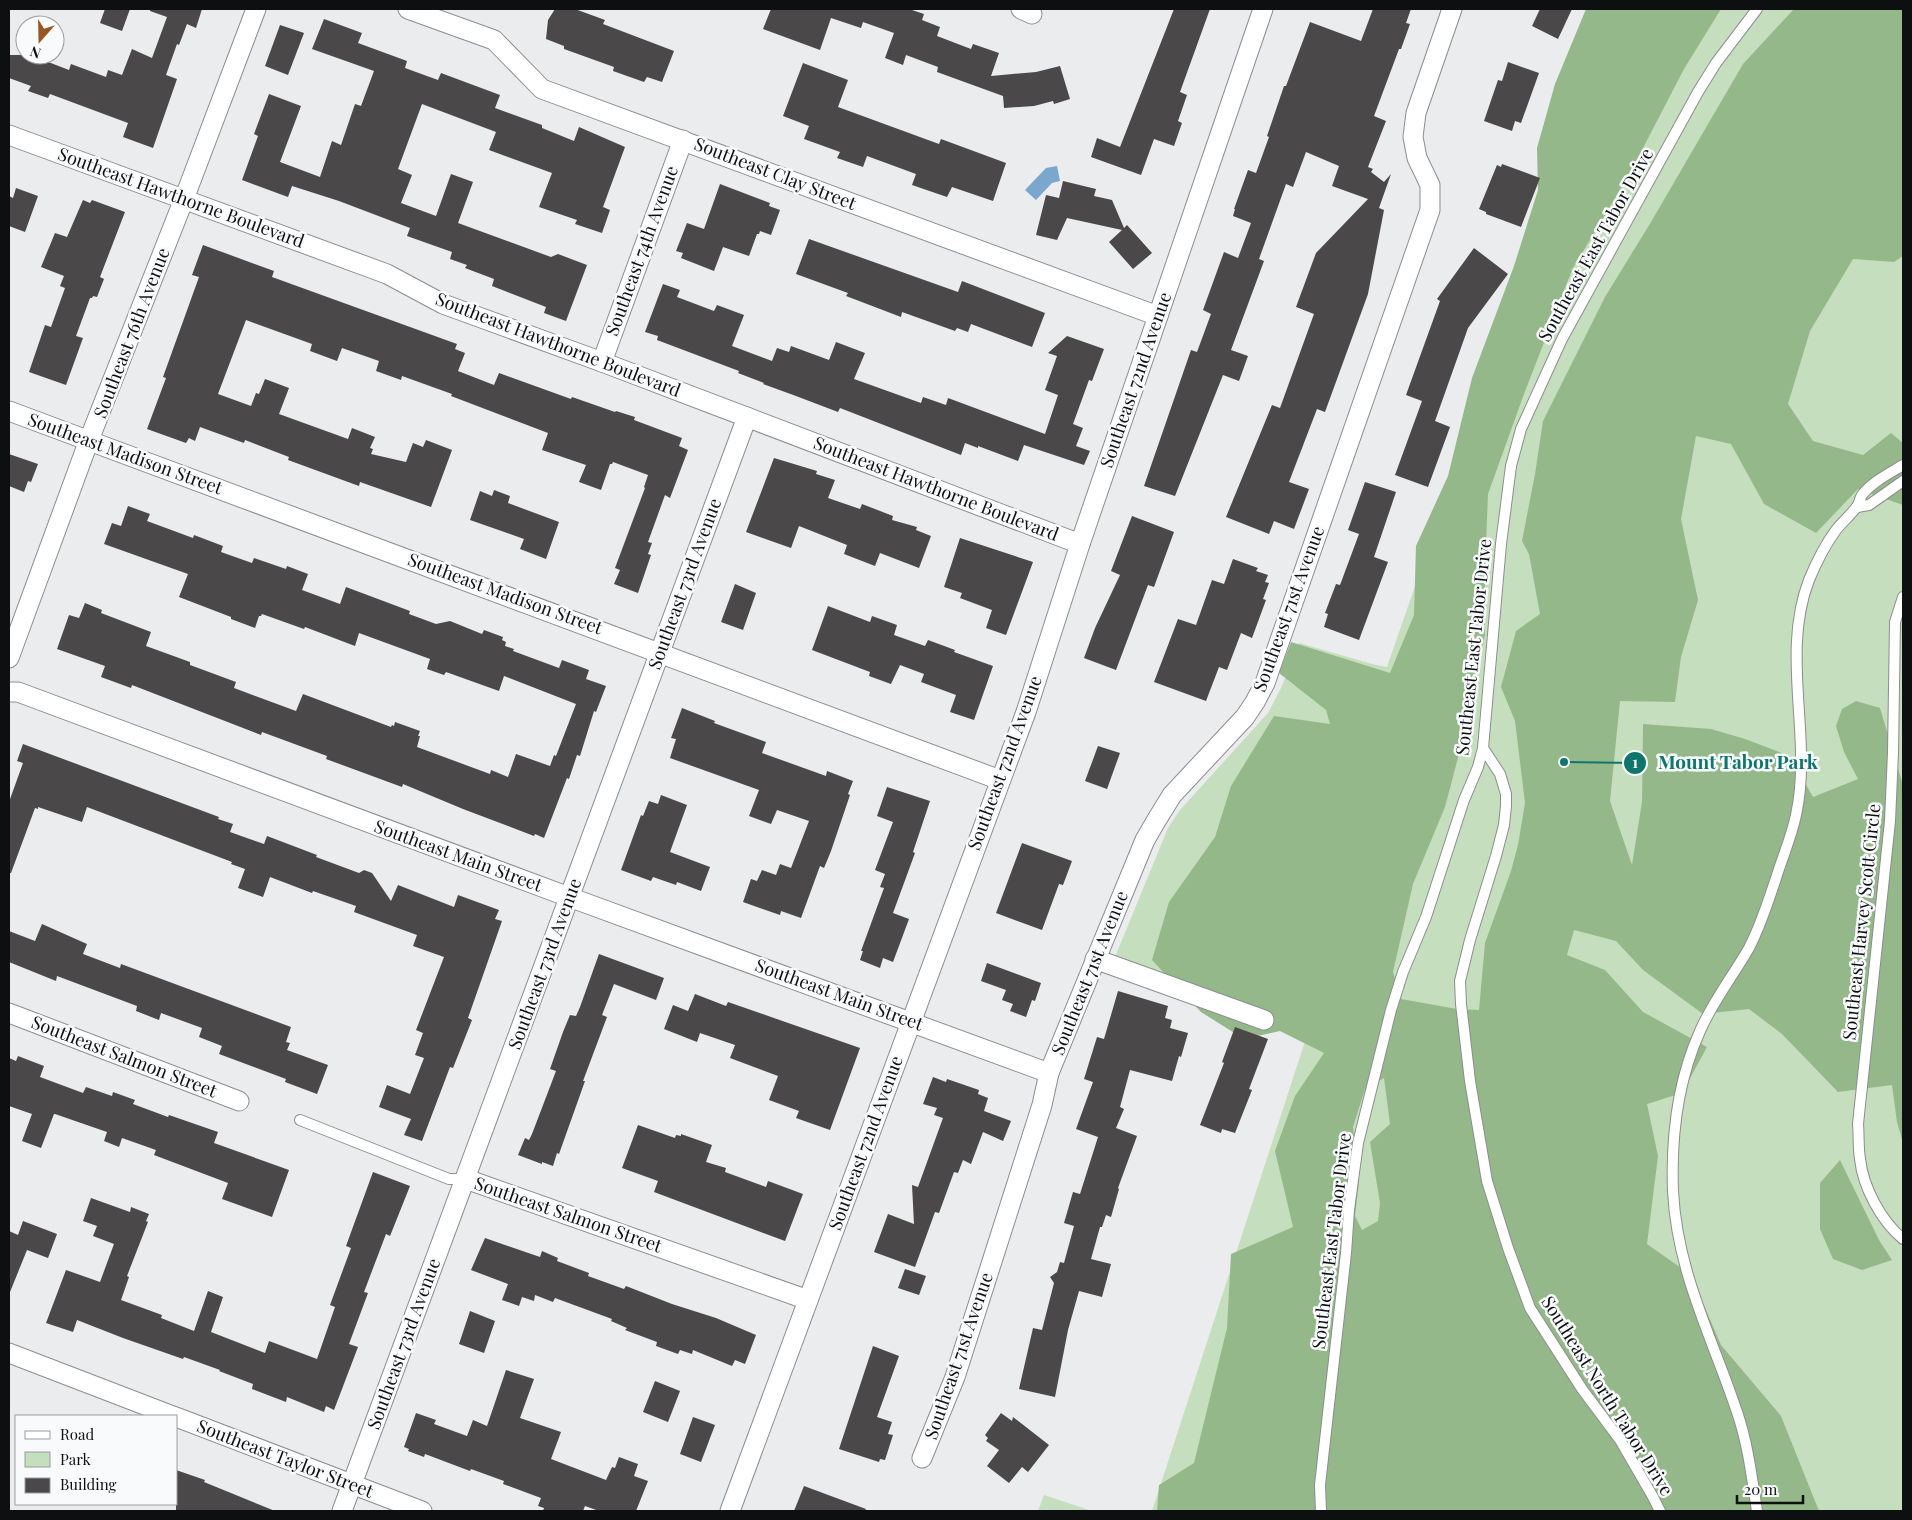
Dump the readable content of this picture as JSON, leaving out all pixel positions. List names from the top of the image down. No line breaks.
{"streets":{"street":["Southeast Clay Street","Southeast Hawthorne Boulevard","Southeast 74th Avenue","Southeast 76th Avenue","Southeast 72nd Avenue","Southeast Madison Street","Southeast 73rd Avenue","Southeast 71st Avenue","Southeast Main Street","Southeast Salmon Street","Southeast Taylor Street"],"lane":["Southeast East Tabor Drive","Southeast Harvey Scott Circle","Southeast North Tabor Drive"]},"crossings":[["Southeast Clay Street","Southeast 74th Avenue"],["Southeast Clay Street","Southeast 72nd Avenue"],["Southeast Hawthorne Boulevard","Southeast 74th Avenue"],["Southeast Hawthorne Boulevard","Southeast 76th Avenue"],["Southeast Hawthorne Boulevard","Southeast 72nd Avenue"],["Southeast Hawthorne Boulevard","Southeast 73rd Avenue"],["Southeast East Tabor Drive","Southeast North Tabor Drive"],["Southeast 76th Avenue","Southeast Madison Street"],["Southeast 72nd Avenue","Southeast Madison Street"],["Southeast 72nd Avenue","Southeast Main Street"],["Southeast 72nd Avenue","Southeast Salmon Street"],["Southeast Madison Street","Southeast 73rd Avenue"],["Southeast 73rd Avenue","Southeast Main Street"],["Southeast 73rd Avenue","Southeast Salmon Street"],["Southeast 73rd Avenue","Southeast Taylor Street"],["Southeast 71st Avenue","Southeast Main Street"]],"places":["Mount Tabor Park"],"legend":["Road","Park","Building"],"scale_bar":"20 m","north":"bottom"}
